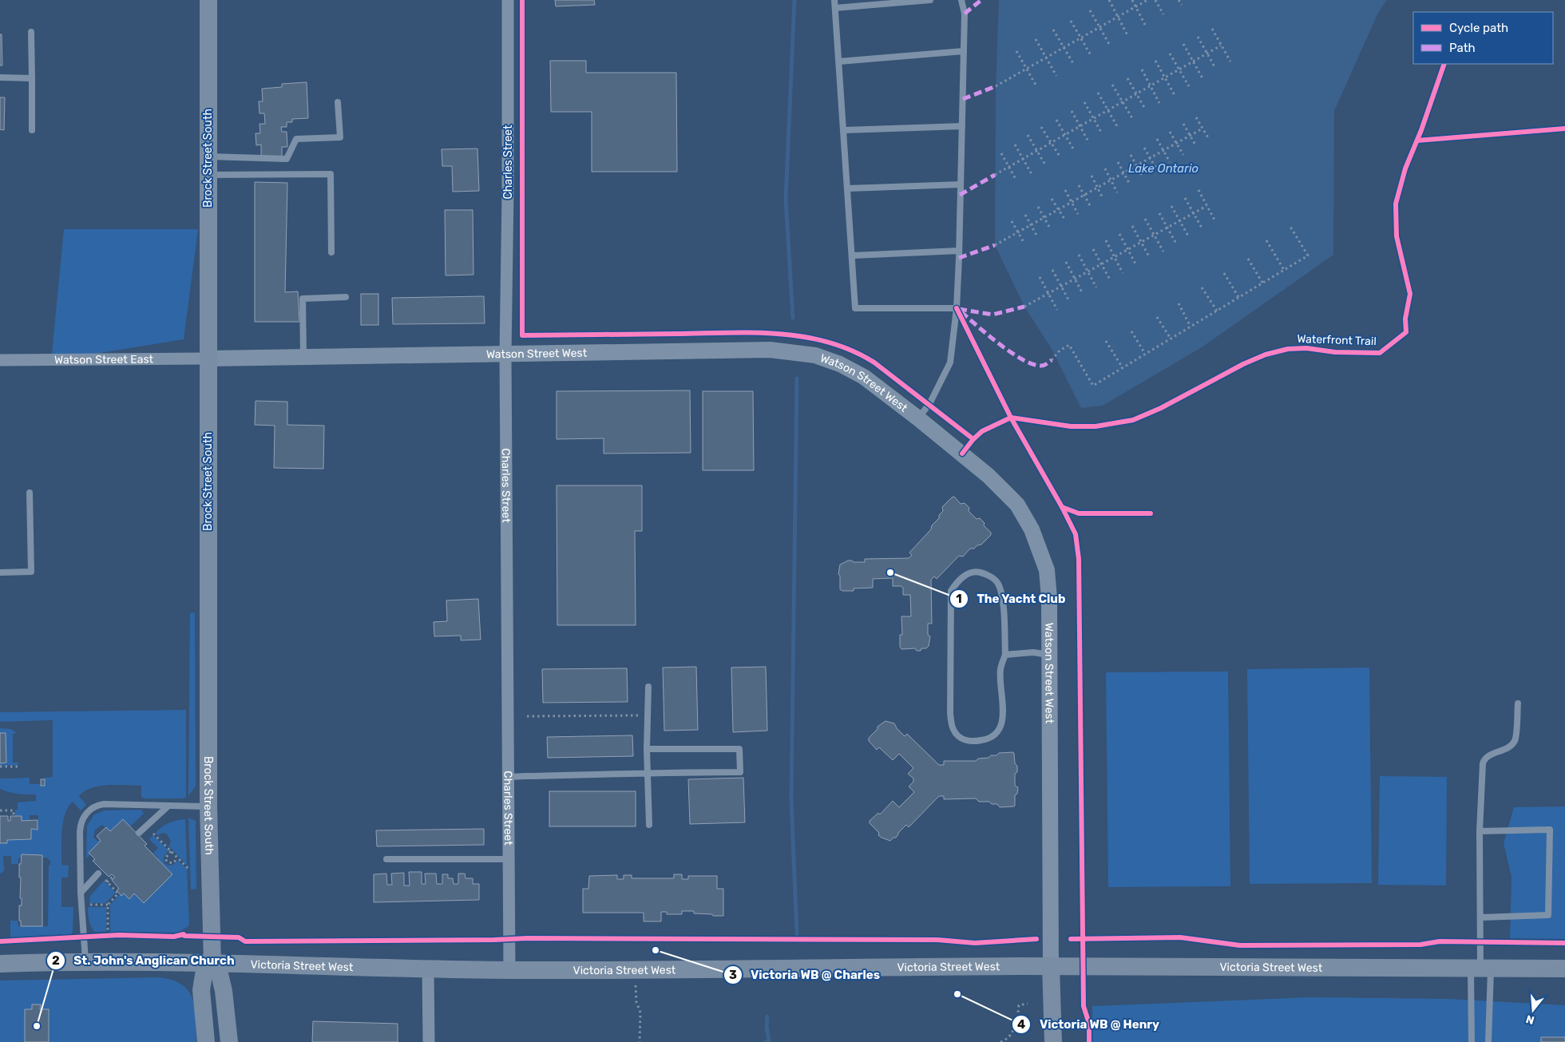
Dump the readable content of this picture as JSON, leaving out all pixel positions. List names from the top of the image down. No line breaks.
{"streets":{"main road":["Brock Street South","Victoria Street West"],"street":["Charles Street","Watson Street West","Watson Street East"],"cycle path":["Waterfront Trail"]},"crossings":[["Brock Street South","Watson Street West"],["Brock Street South","Watson Street East"],["Brock Street South","Victoria Street West"],["Charles Street","Watson Street West"],["Charles Street","Victoria Street West"],["Watson Street West","Watson Street East"],["Watson Street West","Victoria Street West"]],"water":["Lake Ontario"],"places":["The Yacht Club","Victoria WB @ Charles","Victoria WB @ Henry","St. John's Anglican Church"],"legend":["Cycle path","Path"],"north":"bottom"}
